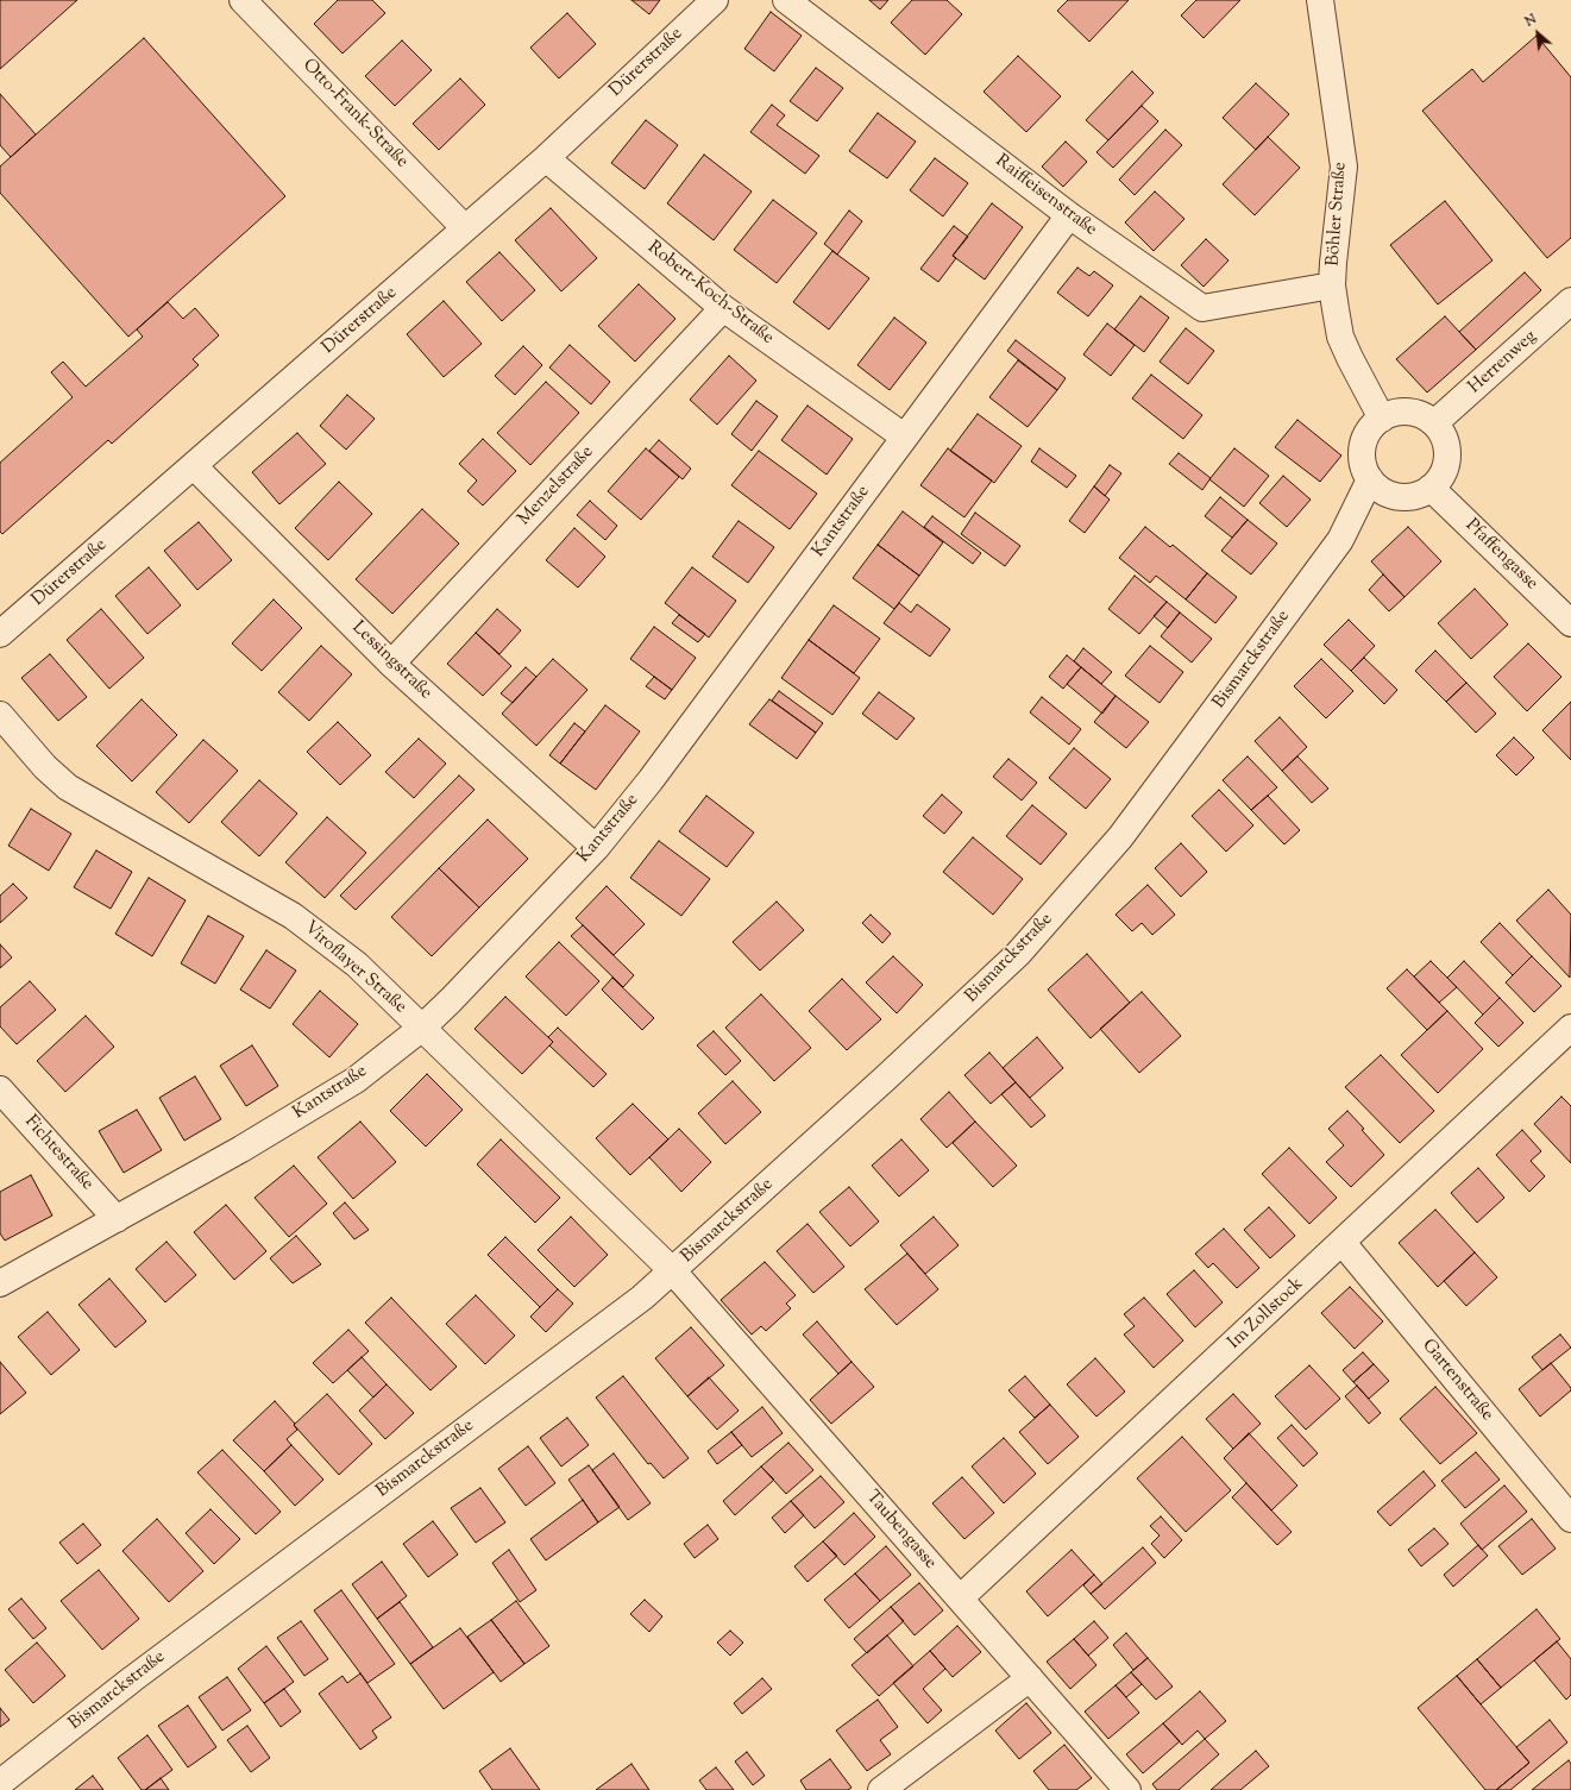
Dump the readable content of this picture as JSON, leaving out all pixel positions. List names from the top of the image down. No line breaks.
{"streets":{"street":["Dürerstraße","Otto-Frank-Straße","Raiffeisenstraße","Böhler Straße","Robert-Koch-Straße","Herrenweg","Menzelstraße","Kantstraße","Pfaffengasse","Bismarckstraße","Lessingstraße","Viroflayer Straße","Fichtestraße","Im Zollstock","Gartenstraße","Taubengasse"]},"crossings":[["Dürerstraße","Otto-Frank-Straße"],["Dürerstraße","Robert-Koch-Straße"],["Dürerstraße","Lessingstraße"],["Raiffeisenstraße","Böhler Straße"],["Raiffeisenstraße","Kantstraße"],["Böhler Straße","Herrenweg"],["Böhler Straße","Pfaffengasse"],["Böhler Straße","Bismarckstraße"],["Robert-Koch-Straße","Menzelstraße"],["Robert-Koch-Straße","Kantstraße"],["Herrenweg","Pfaffengasse"],["Herrenweg","Bismarckstraße"],["Menzelstraße","Lessingstraße"],["Kantstraße","Lessingstraße"],["Kantstraße","Viroflayer Straße"],["Kantstraße","Fichtestraße"],["Pfaffengasse","Bismarckstraße"],["Bismarckstraße","Viroflayer Straße"],["Bismarckstraße","Taubengasse"],["Viroflayer Straße","Taubengasse"],["Im Zollstock","Gartenstraße"],["Im Zollstock","Taubengasse"]],"north":"top left"}
